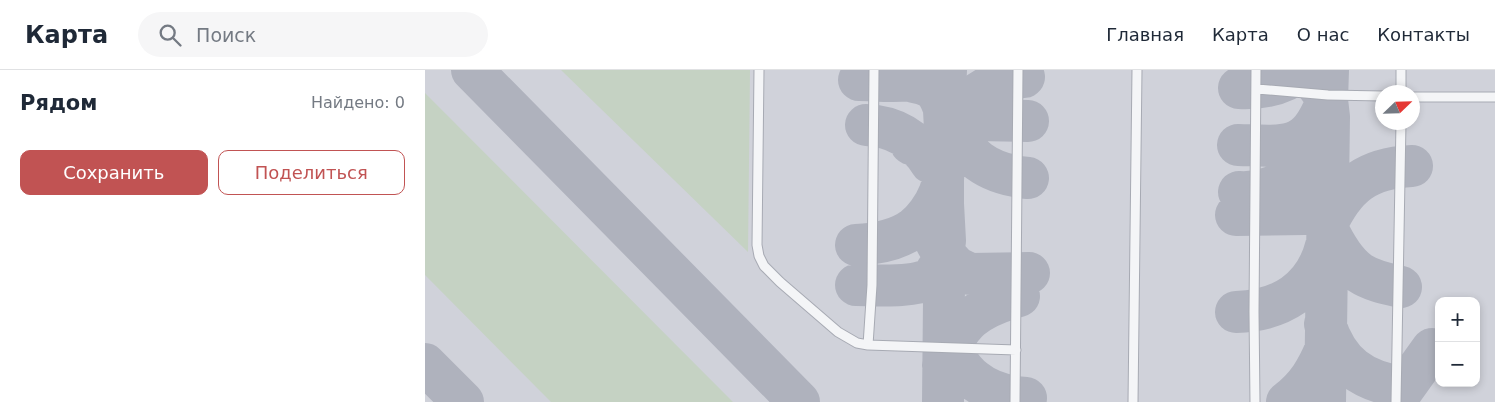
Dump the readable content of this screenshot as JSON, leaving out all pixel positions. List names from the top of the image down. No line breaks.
{"north":"top right","page":{"header":"Карта","search":"Поиск","nav":["Главная","Карта","О нас","Контакты"],"heading":["Рядом","Найдено: 0"],"buttons":["Сохранить","Поделиться"],"map_buttons":["+","−"]}}
